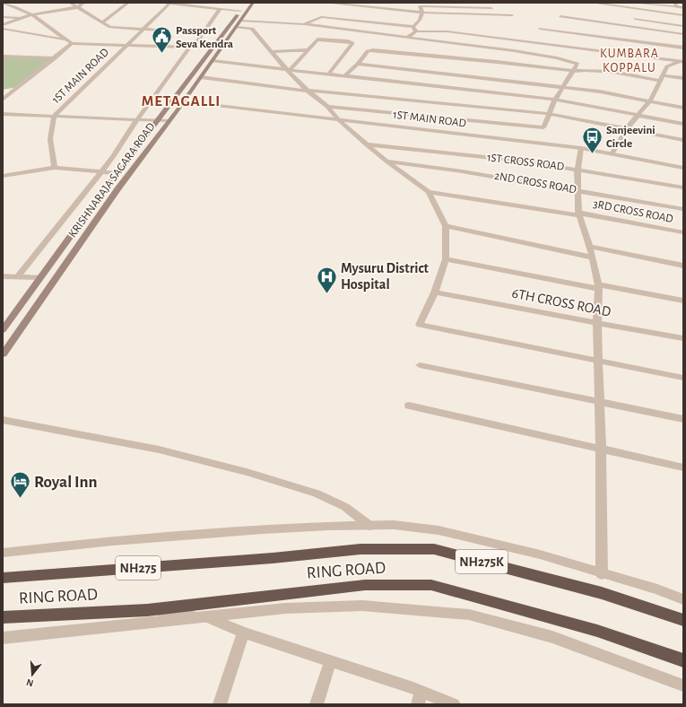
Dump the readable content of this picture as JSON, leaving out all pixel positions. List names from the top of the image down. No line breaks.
{"streets":{"highway":["NH275K","NH275","RING ROAD"],"main road":["KRISHNARAJA SAGARA ROAD"],"street":["1ST MAIN ROAD","1ST CROSS ROAD","2ND CROSS ROAD","3RD CROSS ROAD","6TH CROSS ROAD"]},"crossings":[["1ST MAIN ROAD","KRISHNARAJA SAGARA ROAD"]],"districts":["KUMBARA KOPPALU","METAGALLI"],"places":{"public building":["Passport Seva Kendra"],"bus stop":["Sanjeevini Circle"],"hospital":["Mysuru District Hospital"],"hotel":["Royal Inn"]},"north":"bottom"}
